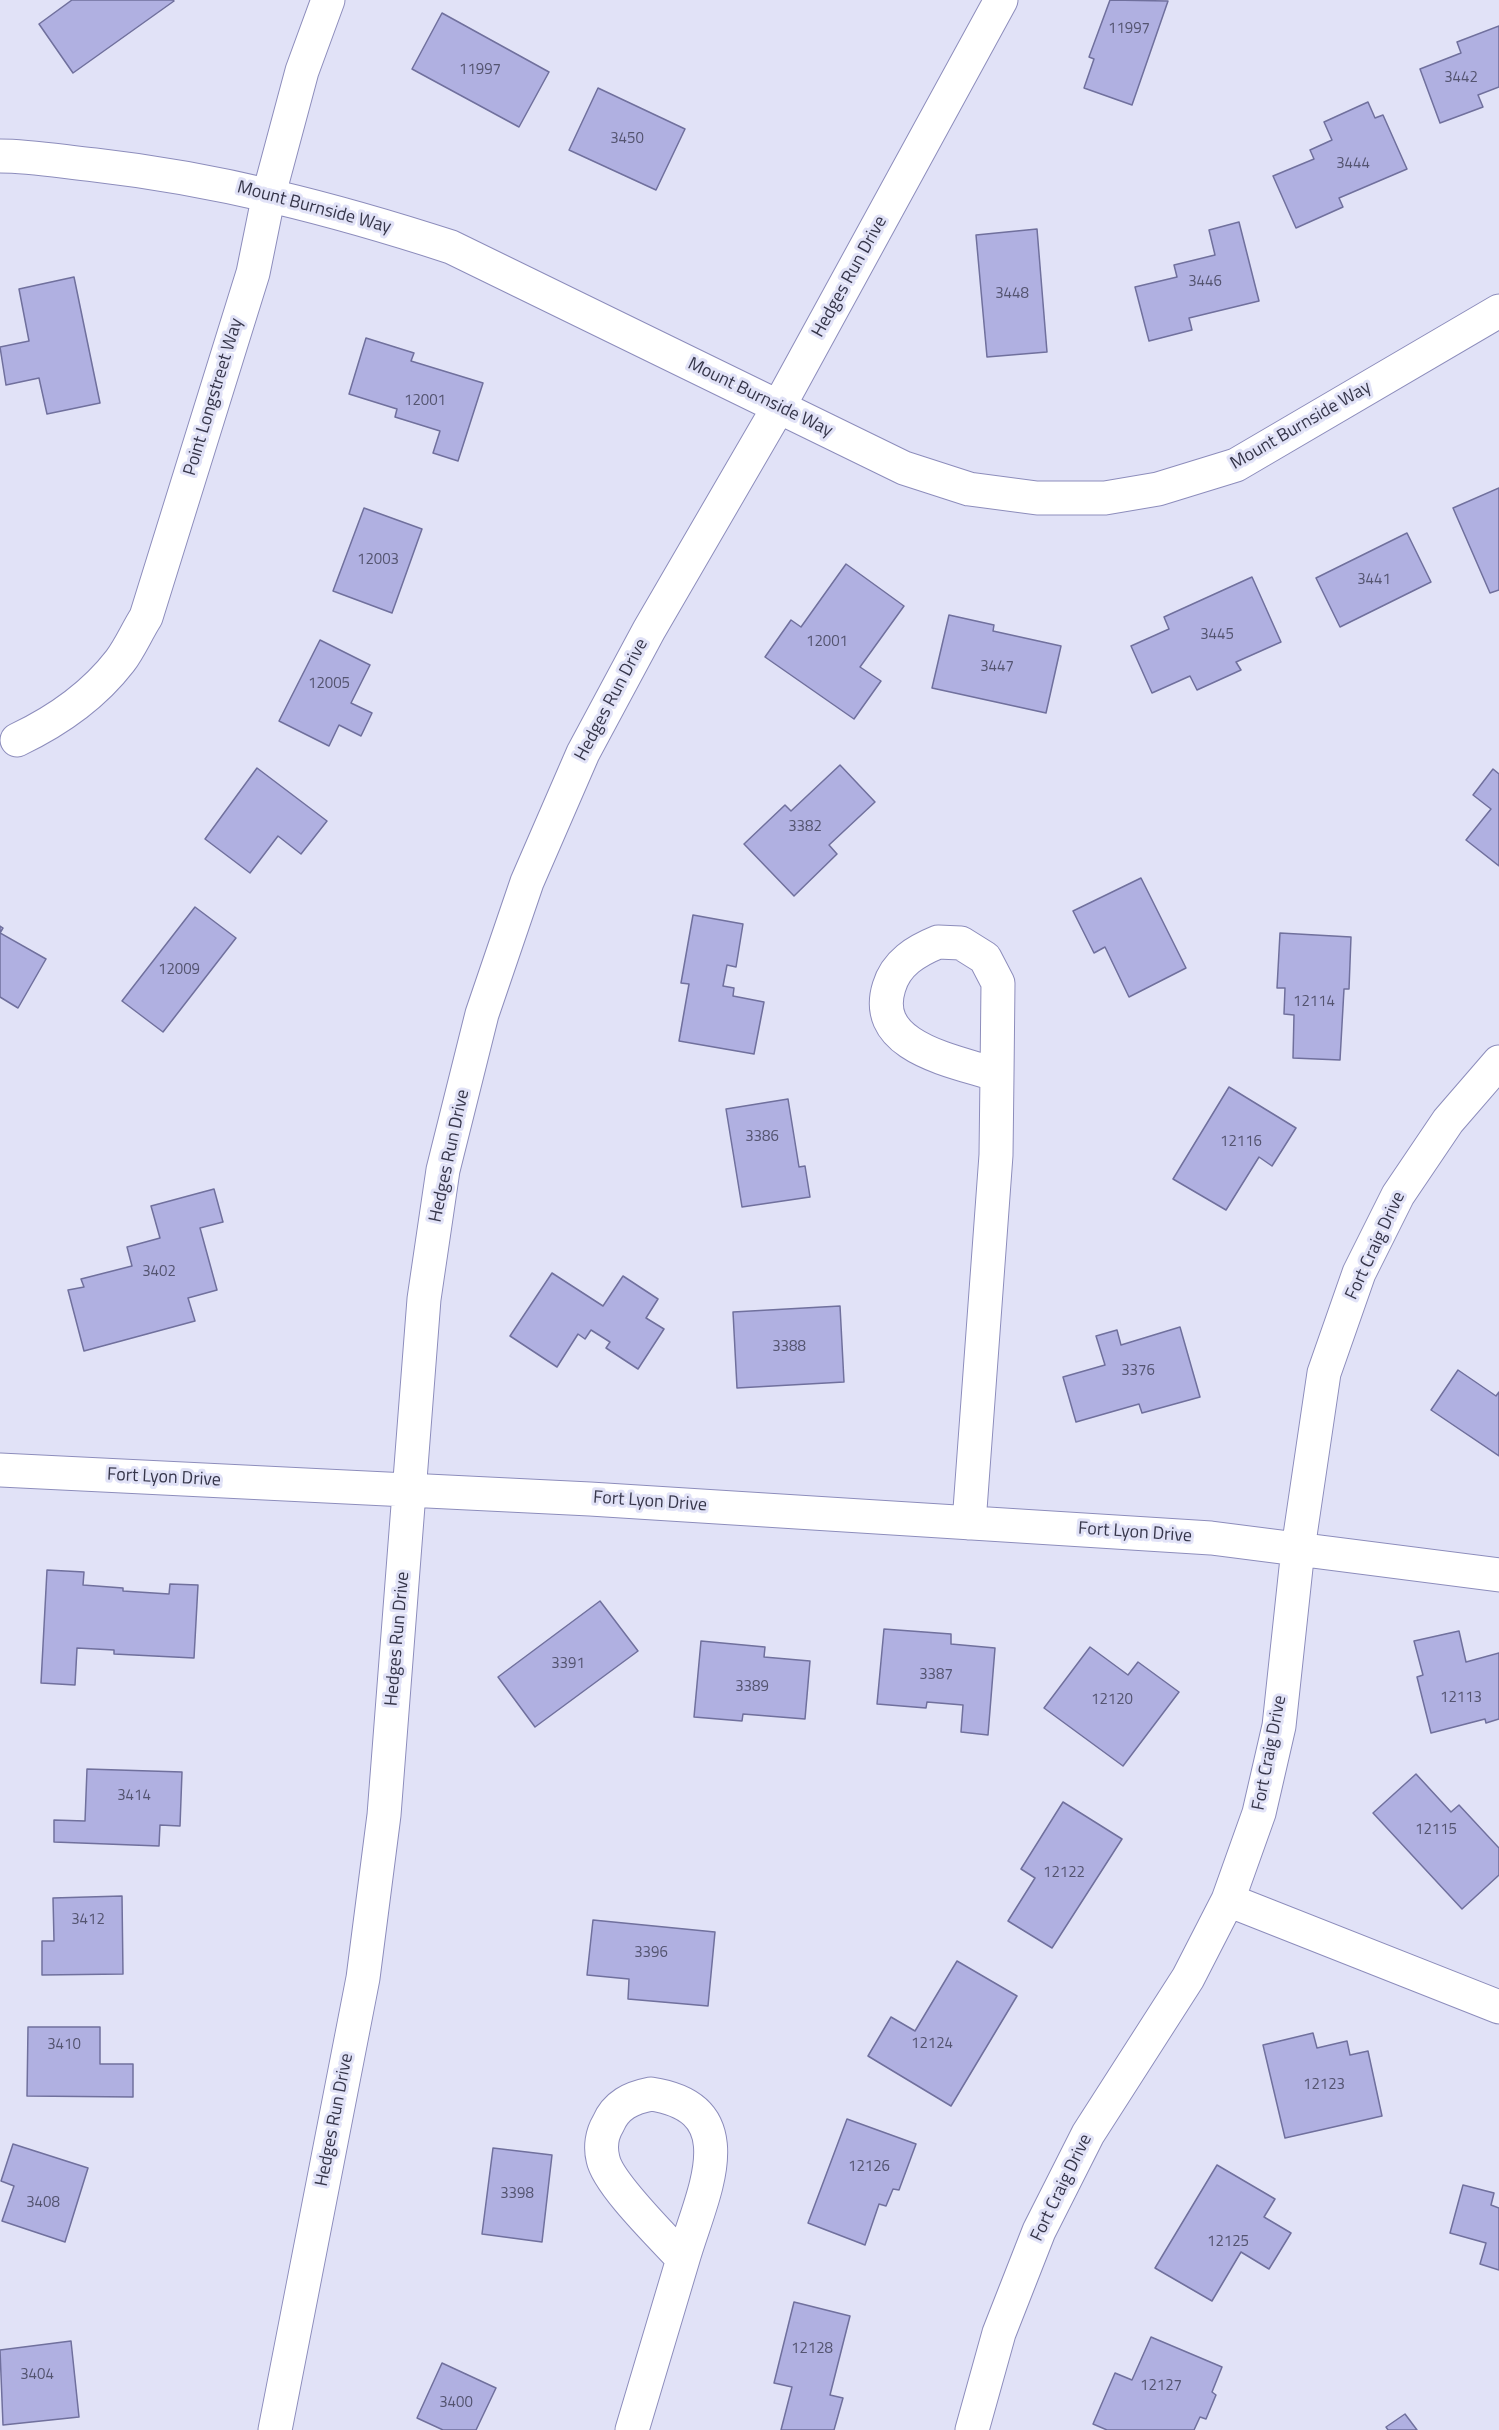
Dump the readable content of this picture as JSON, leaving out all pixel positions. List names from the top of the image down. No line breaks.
{"streets":{"street":["Mount Burnside Way","Hedges Run Drive","Point Longstreet Way","Fort Craig Drive","Fort Lyon Drive"]},"crossings":[["Mount Burnside Way","Hedges Run Drive"],["Mount Burnside Way","Point Longstreet Way"],["Hedges Run Drive","Fort Lyon Drive"],["Fort Craig Drive","Fort Lyon Drive"]],"house_numbers":["11997","11997","3442","3450","3444","3446","3448","12001","12003","3441","3445","12001","3447","12005","3382","12009","12114","3386","12116","3402","3388","3376","3391","3387","3389","12113","12120","3414","12115","12122","3412","3396","12124","3410","12123","12126","3398","3408","12125","12128","3404","12127","3400"]}
